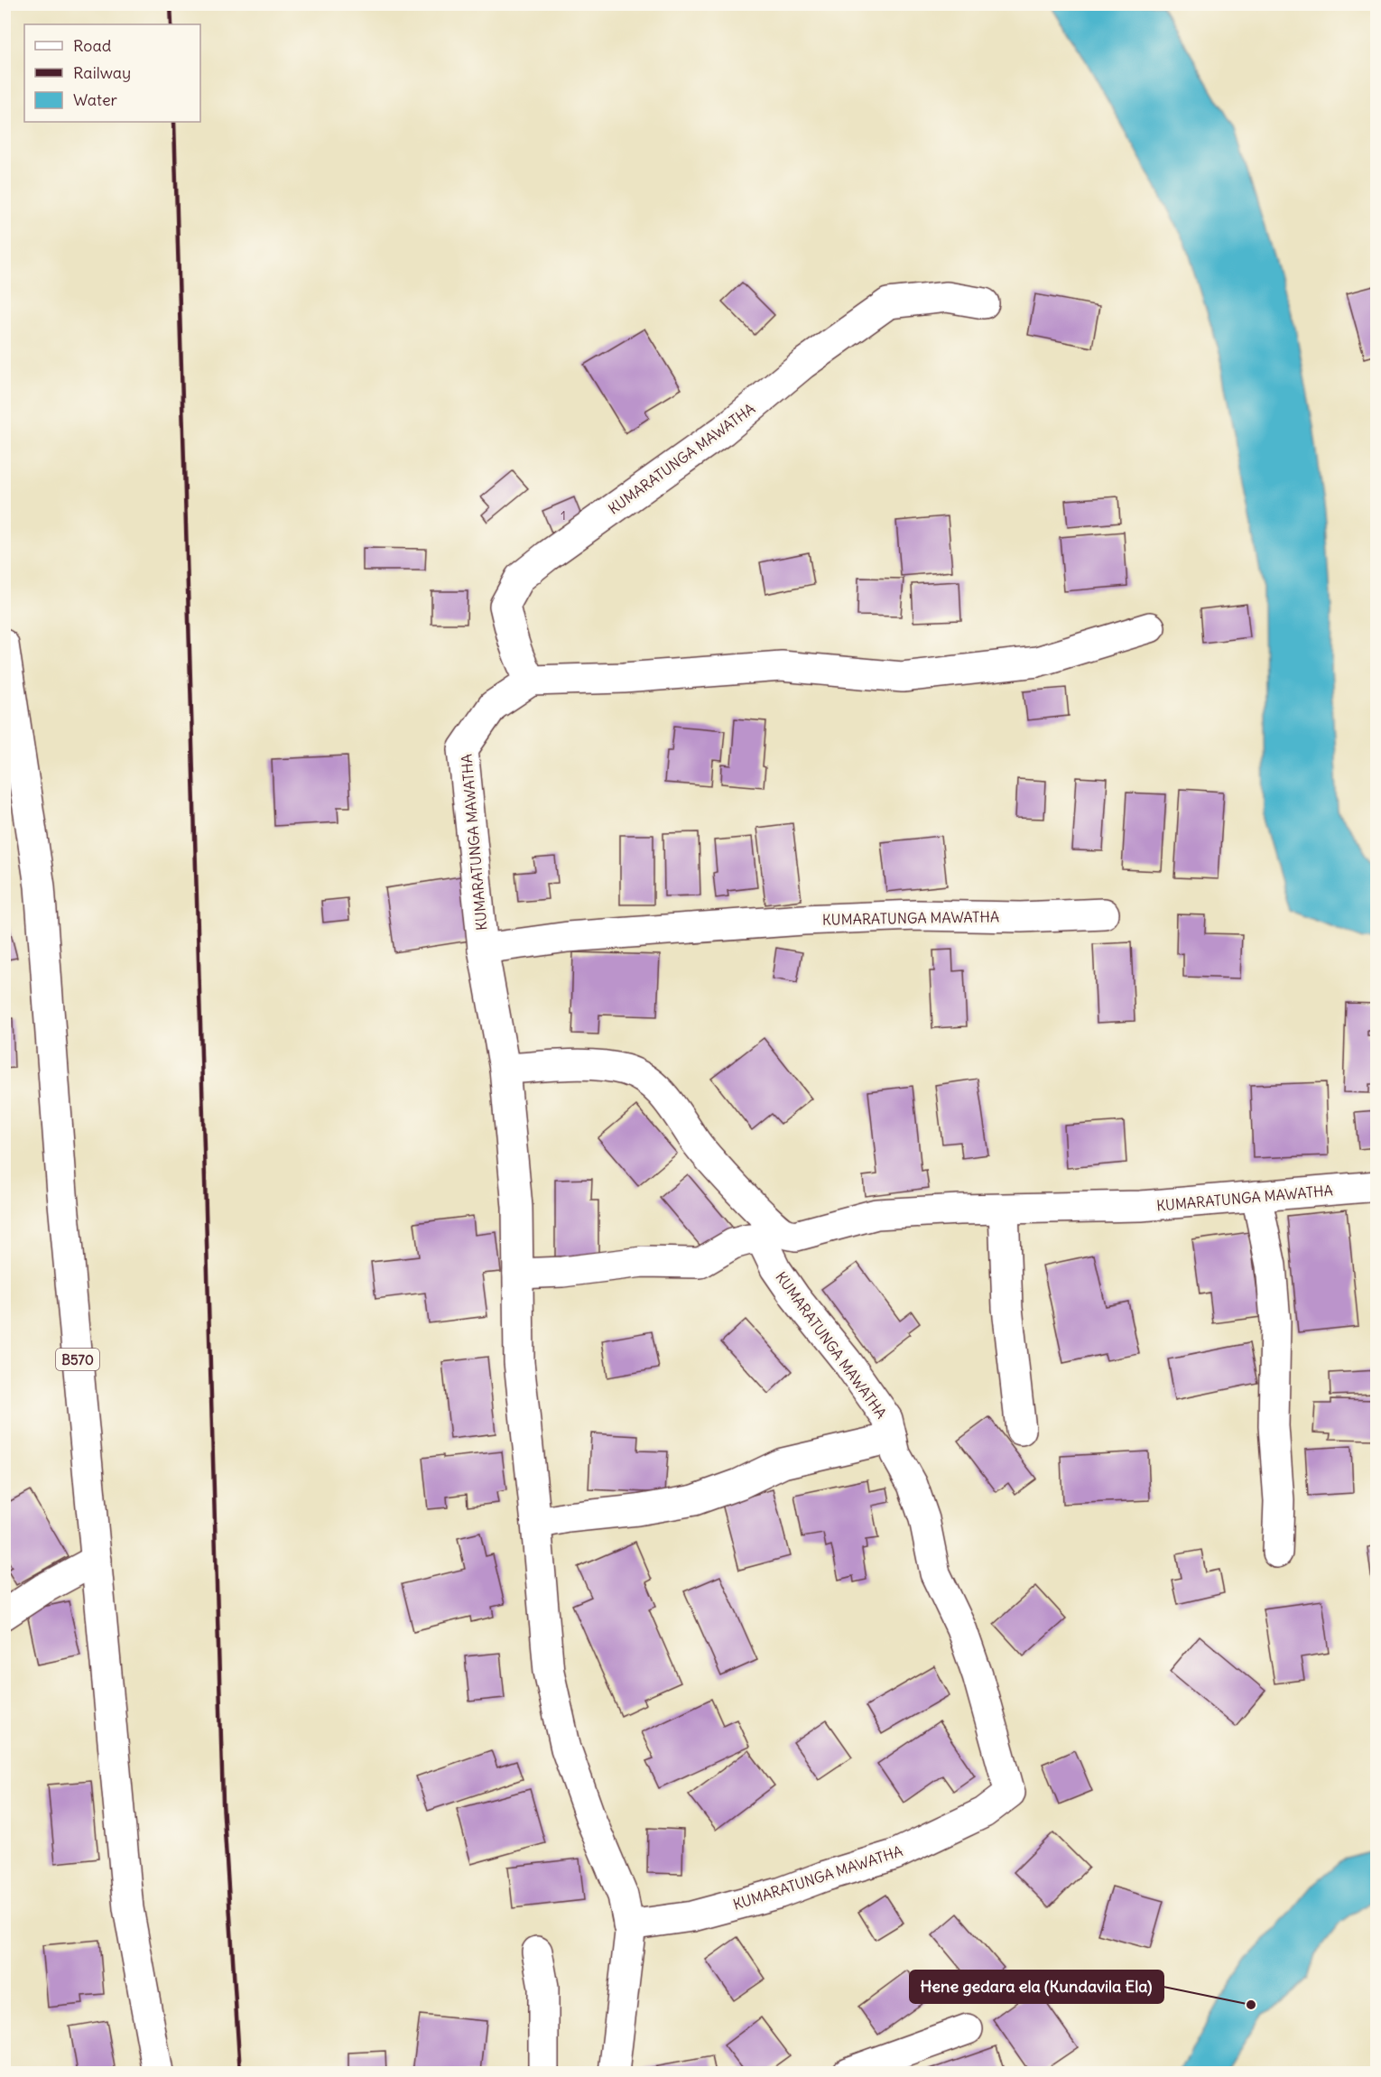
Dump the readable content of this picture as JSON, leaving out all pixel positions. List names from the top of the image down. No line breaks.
{"streets":{"street":["KUMARATUNGA MAWATHA","B570"]},"places":["Hene gedara ela (Kundavila Ela)"],"house_numbers":["1"],"legend":["Road","Railway","Water"]}
